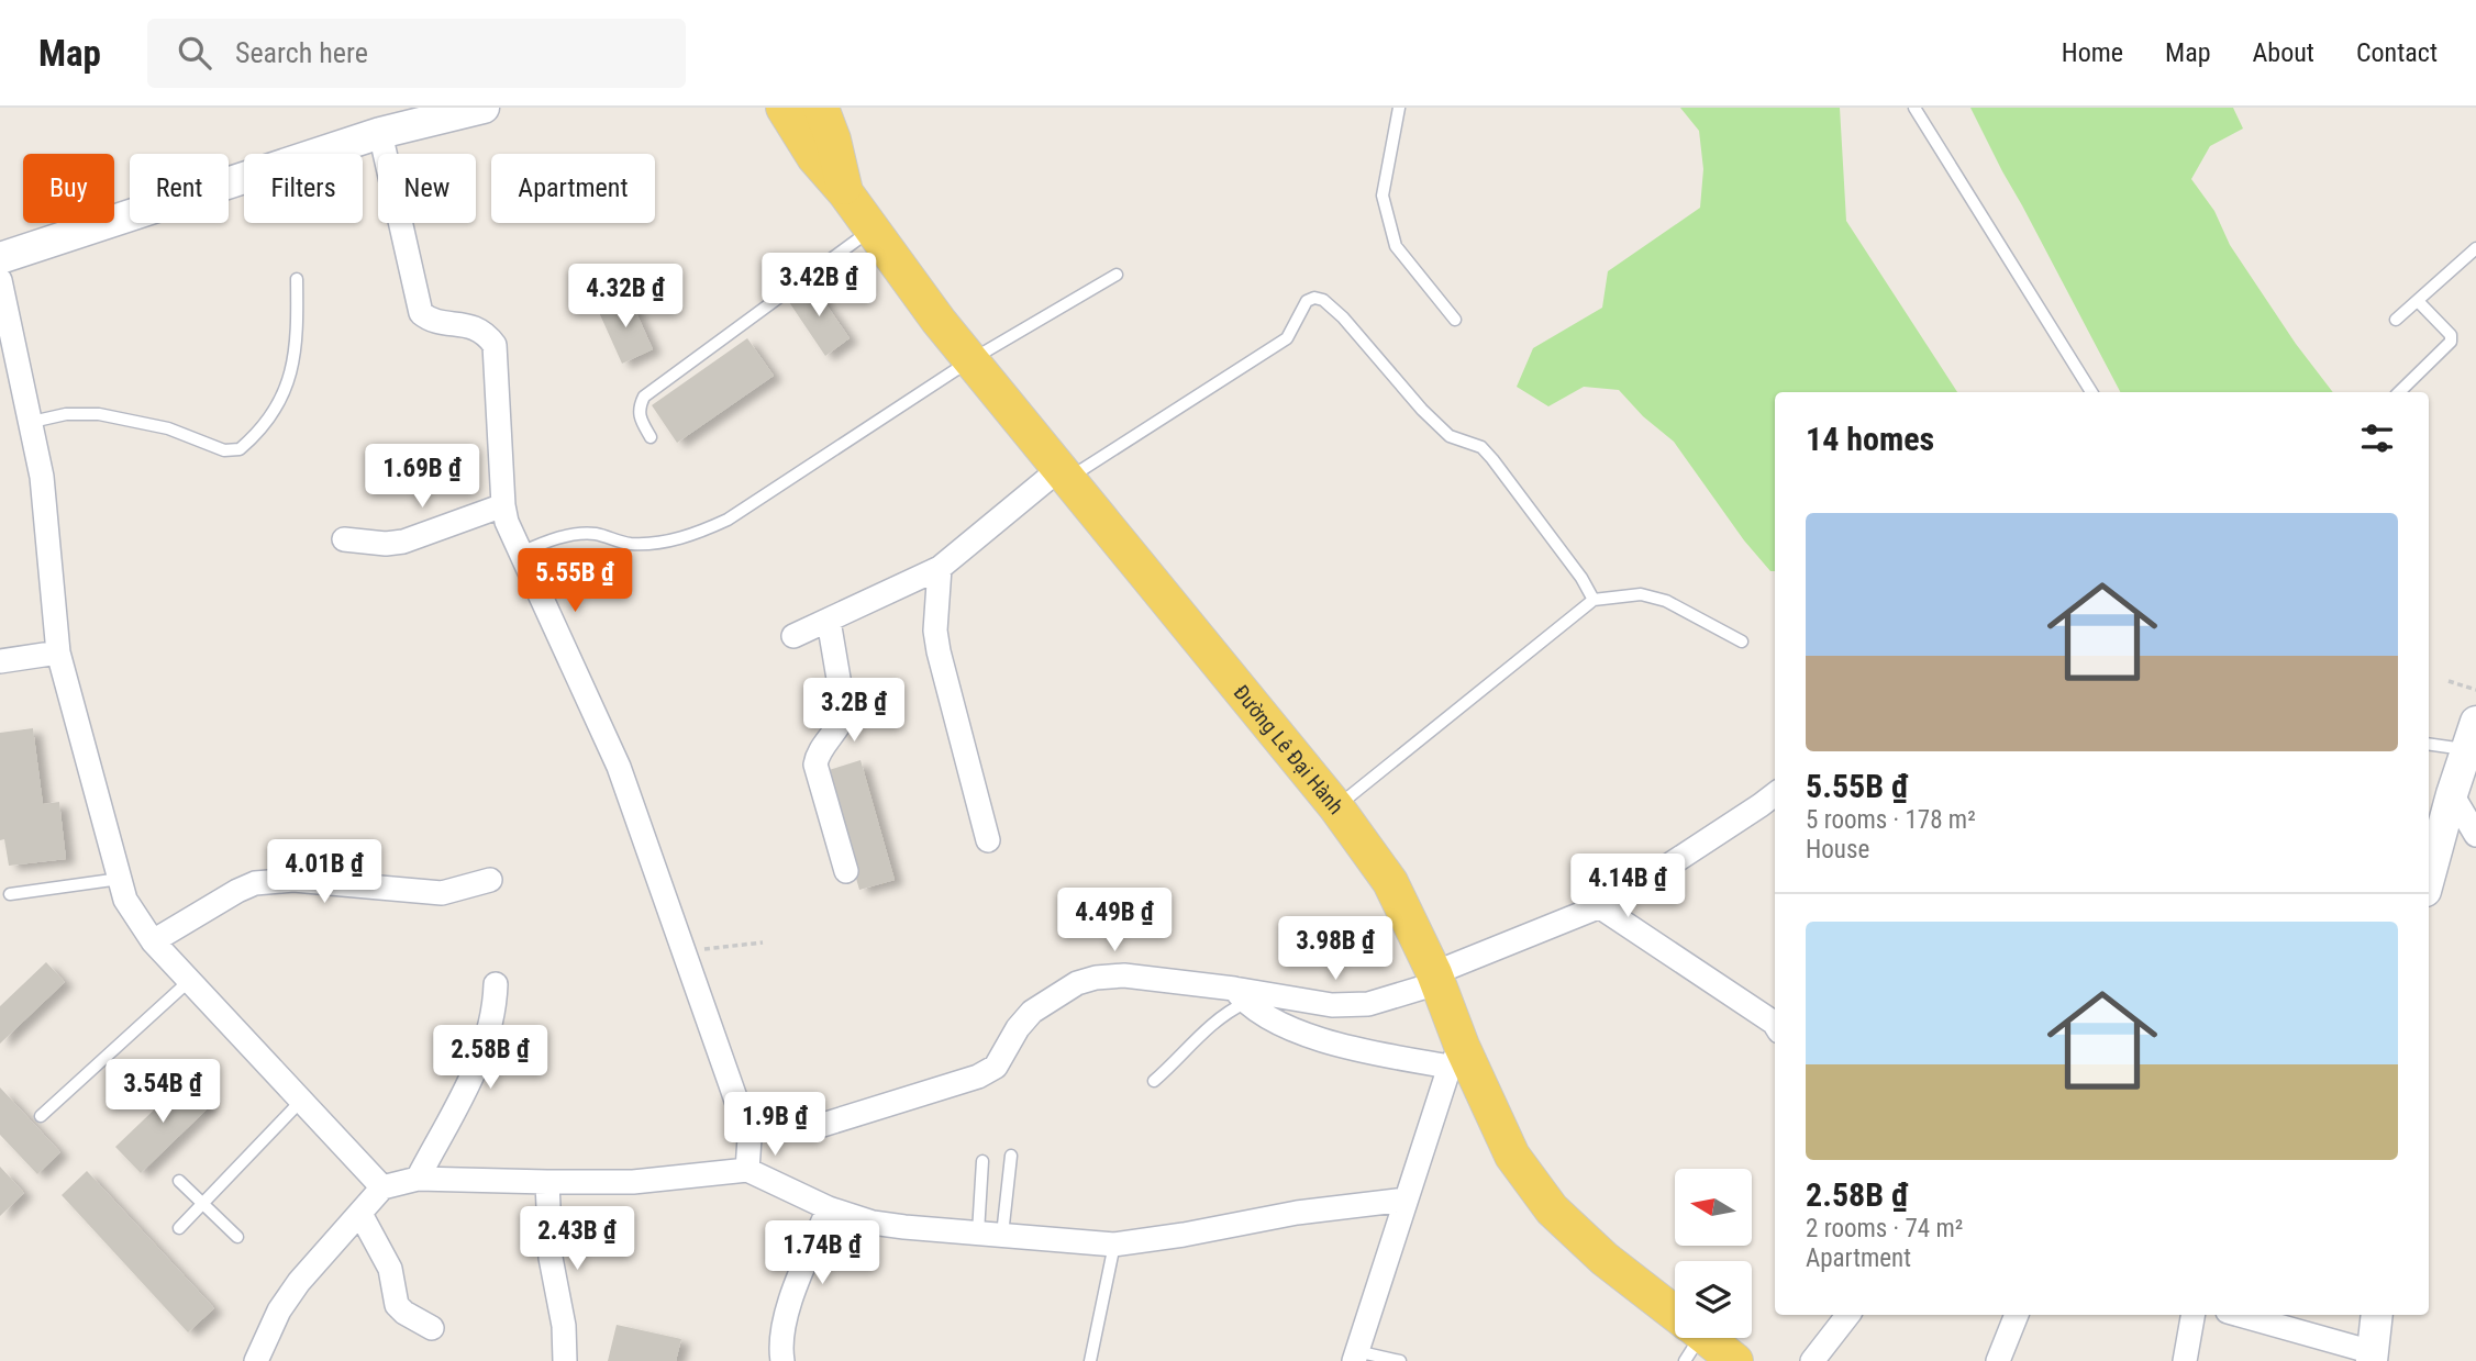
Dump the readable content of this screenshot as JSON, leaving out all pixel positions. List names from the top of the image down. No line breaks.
{"streets":{"main road":["Đường Lê Đại Hành"]},"north":"left","page":{"header":"Map","search":"Search here","nav":["Home","Map","About","Contact"],"chip":["Buy","Rent","Filters","New","Apartment"],"price":["3.42B ₫","4.32B ₫","1.69B ₫","5.55B ₫","3.2B ₫","4.01B ₫","4.14B ₫","4.49B ₫","3.98B ₫","2.58B ₫","3.54B ₫","1.9B ₫","2.43B ₫","1.74B ₫"],"heading":"14 homes","list":[{"name":"5.55B ₫","note":"5 rooms · 178 m² · House"},{"name":"2.58B ₫","note":"2 rooms · 74 m² · Apartment"}]}}
